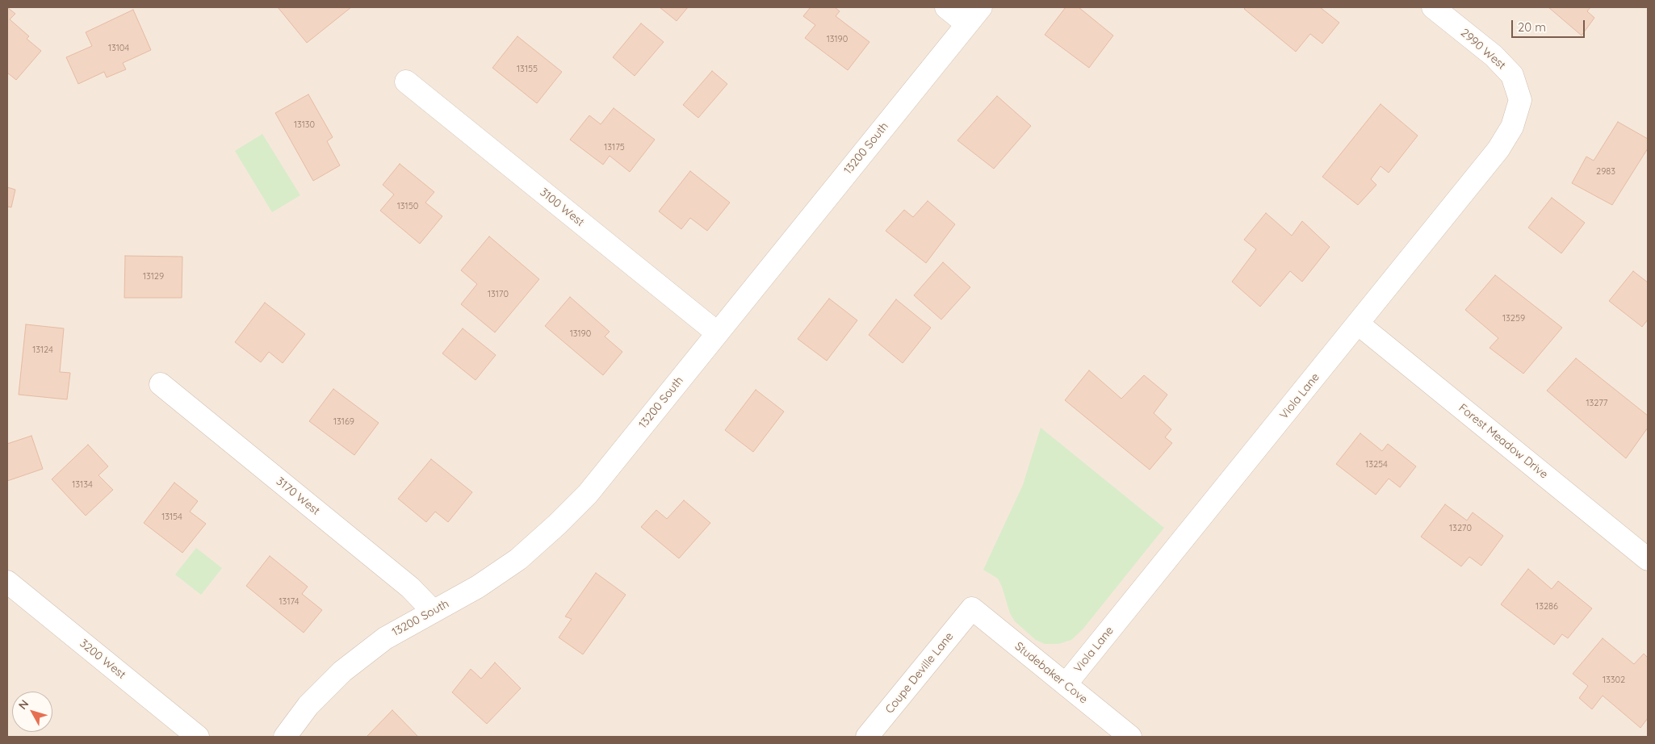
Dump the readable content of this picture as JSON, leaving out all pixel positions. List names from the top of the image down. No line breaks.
{"streets":{"street":["2990 West","13200 South","3100 West","Viola Lane","Forest Meadow Drive","3170 West","3200 West","Coupe Deville Lane","Studebaker Cove"]},"crossings":[["2990 West","Viola Lane"],["13200 South","3100 West"],["13200 South","3170 West"],["Viola Lane","Forest Meadow Drive"],["Viola Lane","Studebaker Cove"],["Coupe Deville Lane","Studebaker Cove"]],"house_numbers":["13190","13104","13155","13130","13175","2983","13150","13129","13170","13259","13190","13124","13277","13169","13254","13134","13154","13270","13174","13286","13302"],"scale_bar":"20 m","north":"top left"}
